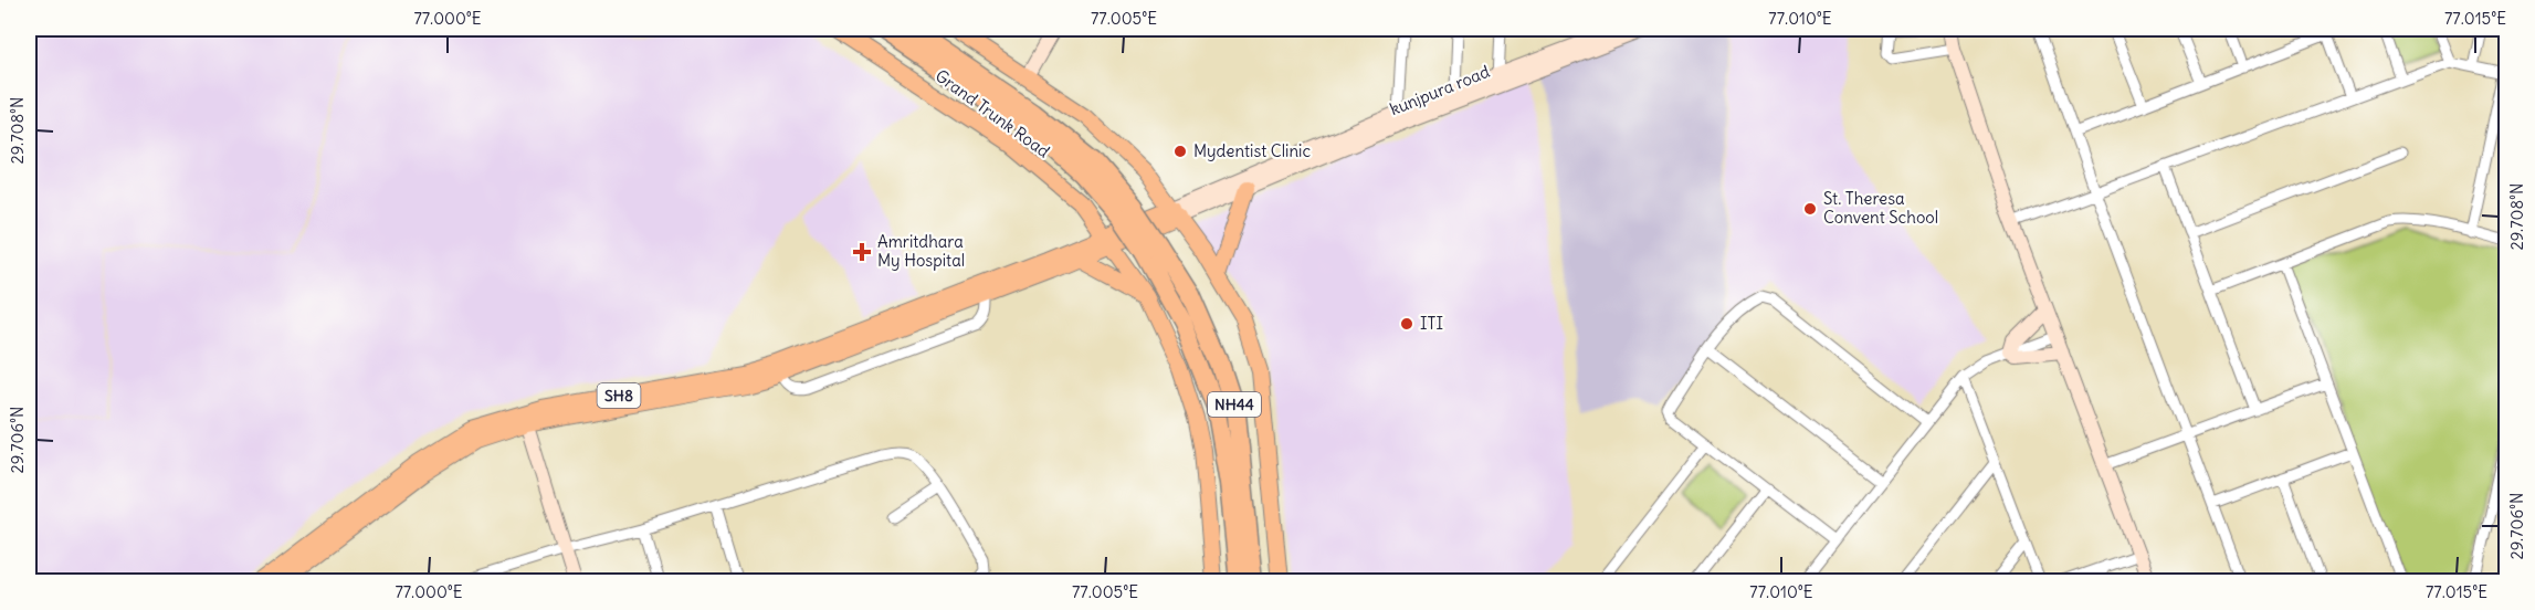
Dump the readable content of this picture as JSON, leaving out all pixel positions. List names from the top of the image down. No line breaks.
{"streets":{"highway":["NH44"],"main road":["Grand Trunk Road","SH8"],"street":["kunjpura road"]},"crossings":[["kunjpura road","SH8"],["Grand Trunk Road","SH8"]],"places":{"other":["Mydentist Clinic","St. Theresa Convent School","ITI"],"health":["Amritdhara My Hospital"]},"coordinates":["77.000°E","77.005°E","77.010°E","77.015°E","29.708°N","29.706°N"]}
